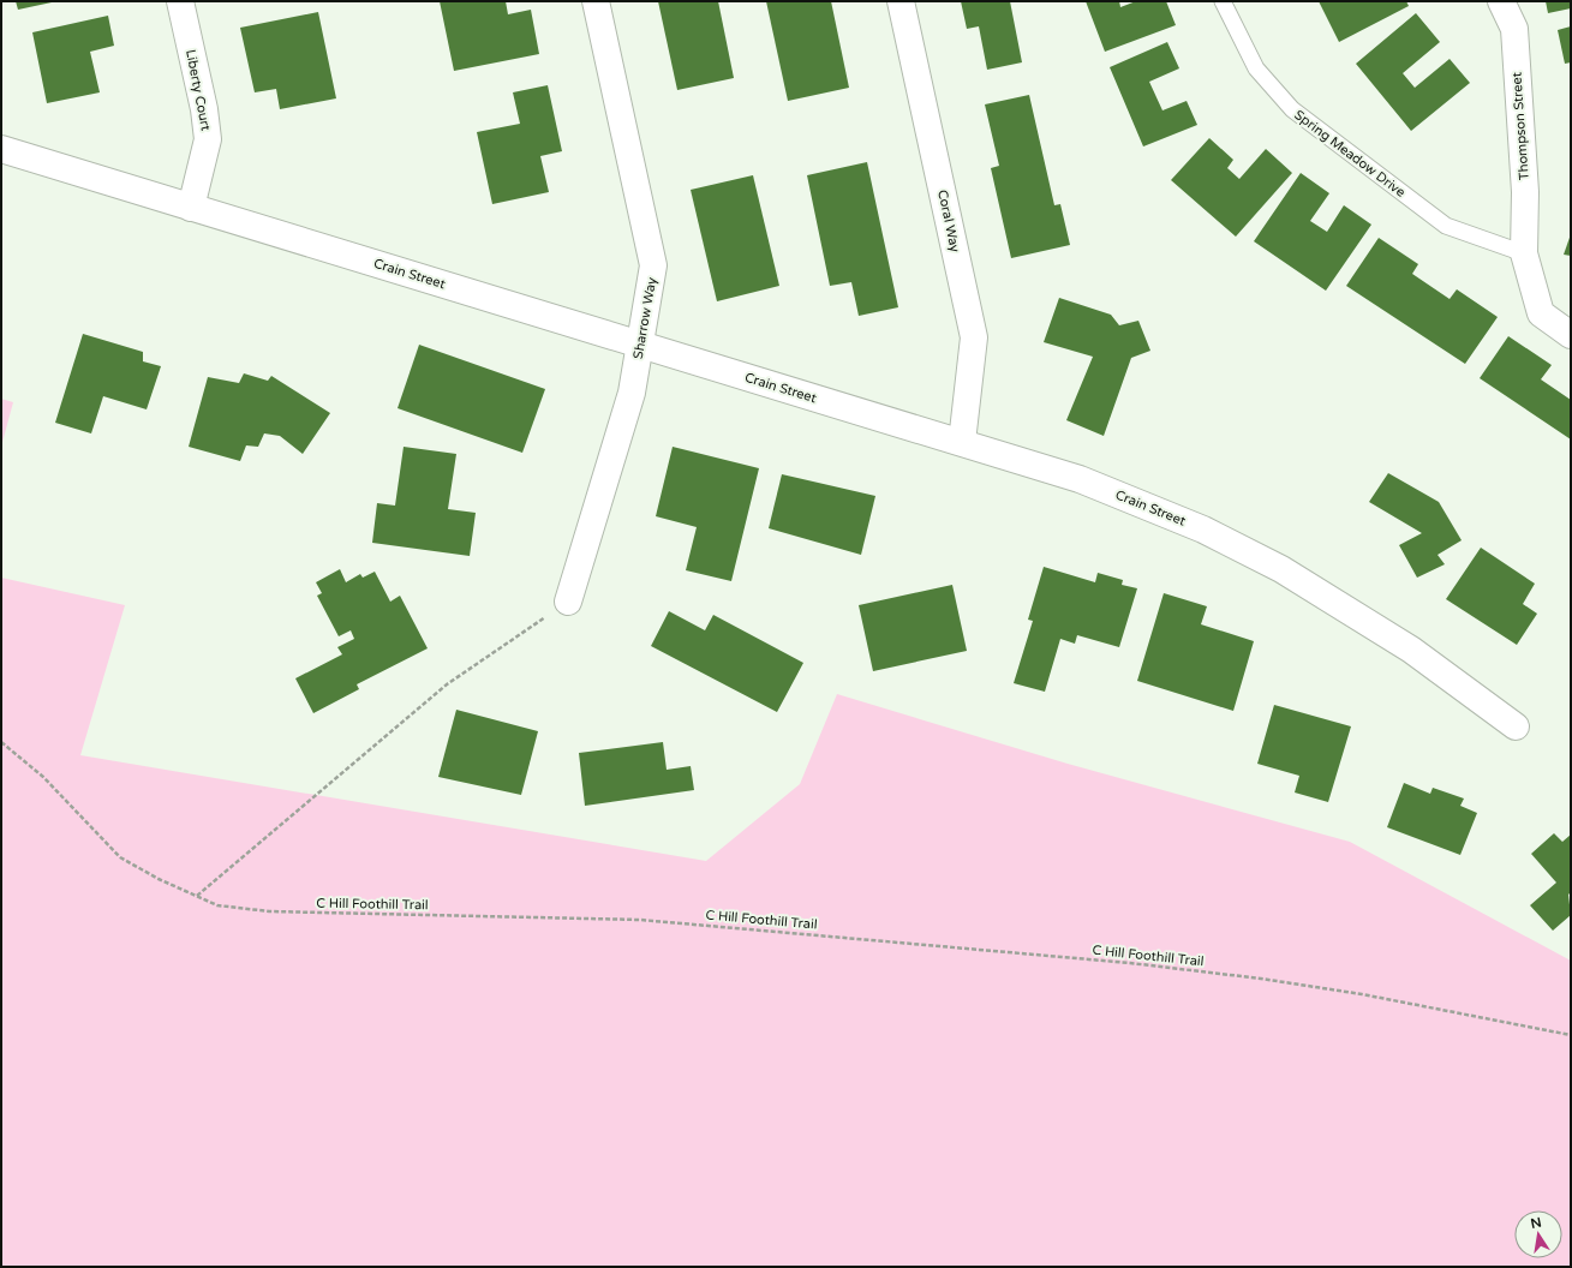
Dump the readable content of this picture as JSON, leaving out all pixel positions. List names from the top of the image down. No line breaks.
{"streets":{"street":["Liberty Court","Thompson Street","Coral Way","Crain Street","Sharrow Way"],"lane":["Spring Meadow Drive"],"path":["C Hill Foothill Trail"]},"crossings":[["Liberty Court","Crain Street"],["Thompson Street","Spring Meadow Drive"],["Coral Way","Crain Street"],["Crain Street","Sharrow Way"]],"north":"top"}
